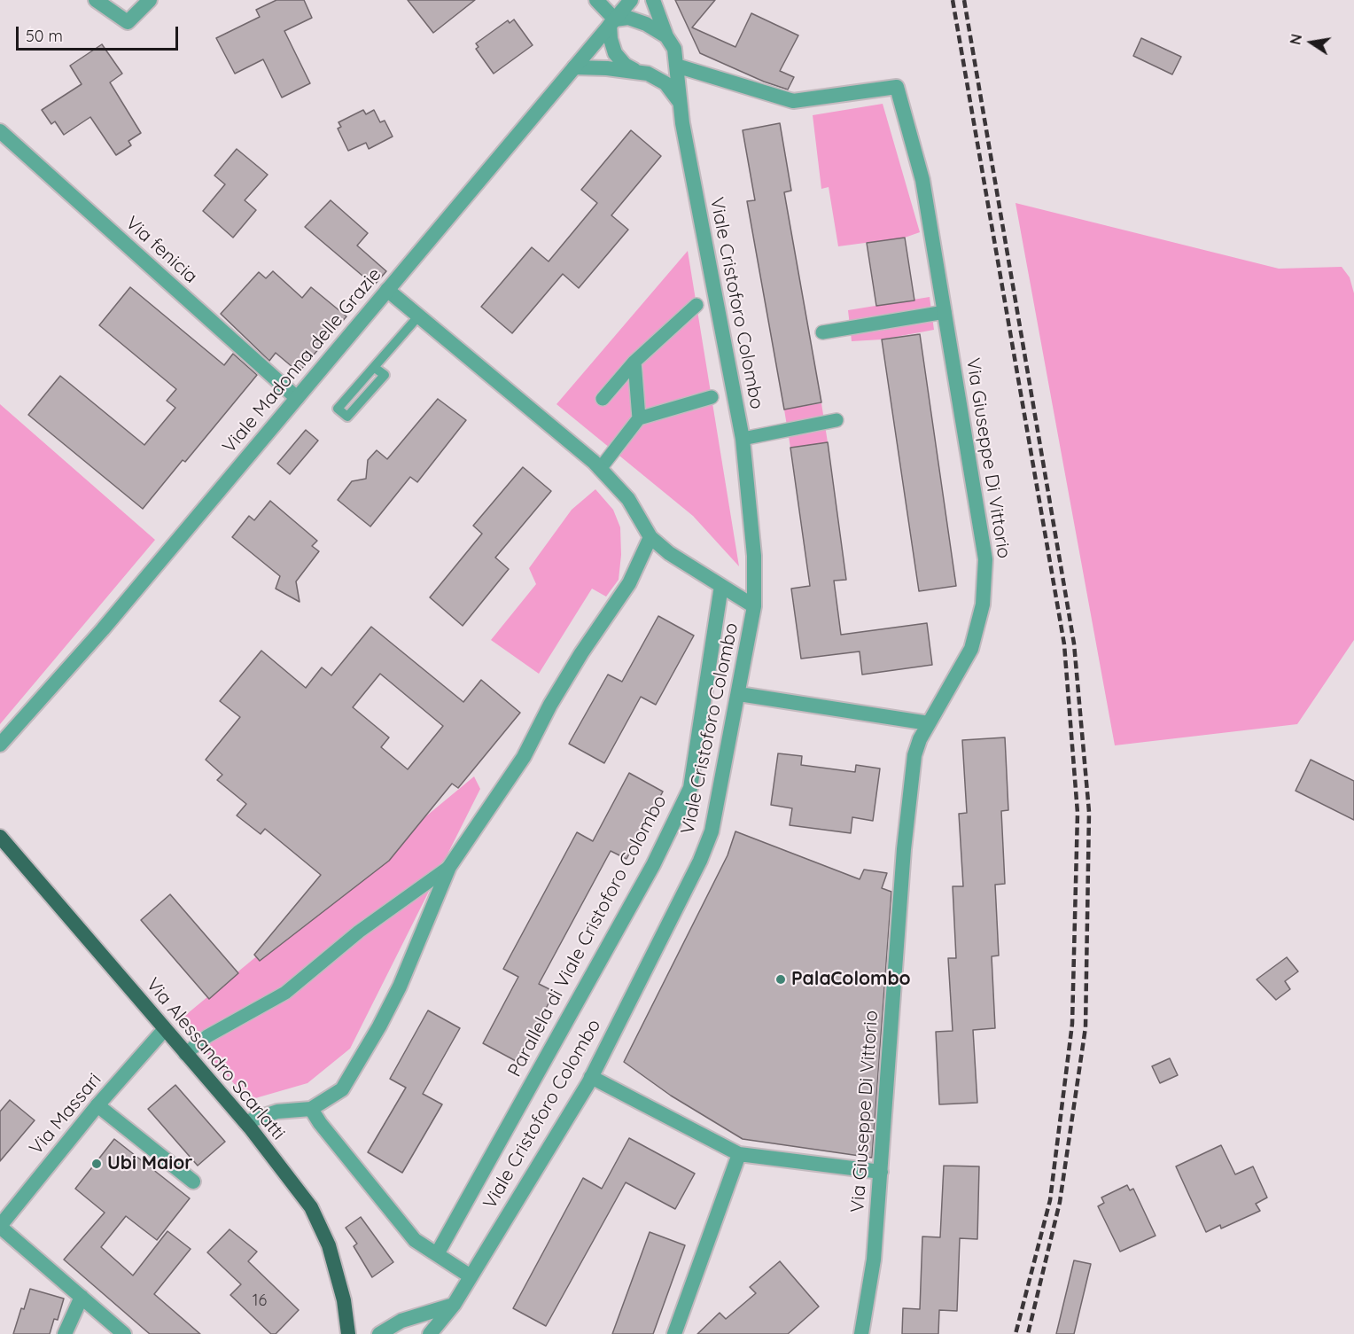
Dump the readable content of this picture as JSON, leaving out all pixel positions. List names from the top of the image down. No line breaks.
{"streets":{"main road":["Via Alessandro Scarlatti"],"street":["Via fenicia","Viale Cristoforo Colombo","Viale Madonna delle Grazie","Via Giuseppe Di Vittorio","Parallela di Viale Cristoforo Colombo","Via Massari"]},"crossings":[["Via fenicia","Viale Madonna delle Grazie"],["Viale Cristoforo Colombo","Via Giuseppe Di Vittorio"],["Via Alessandro Scarlatti","Via Massari"]],"places":["PalaColombo","Ubi Maior"],"house_numbers":["16"],"scale_bar":"50 m","north":"left"}
